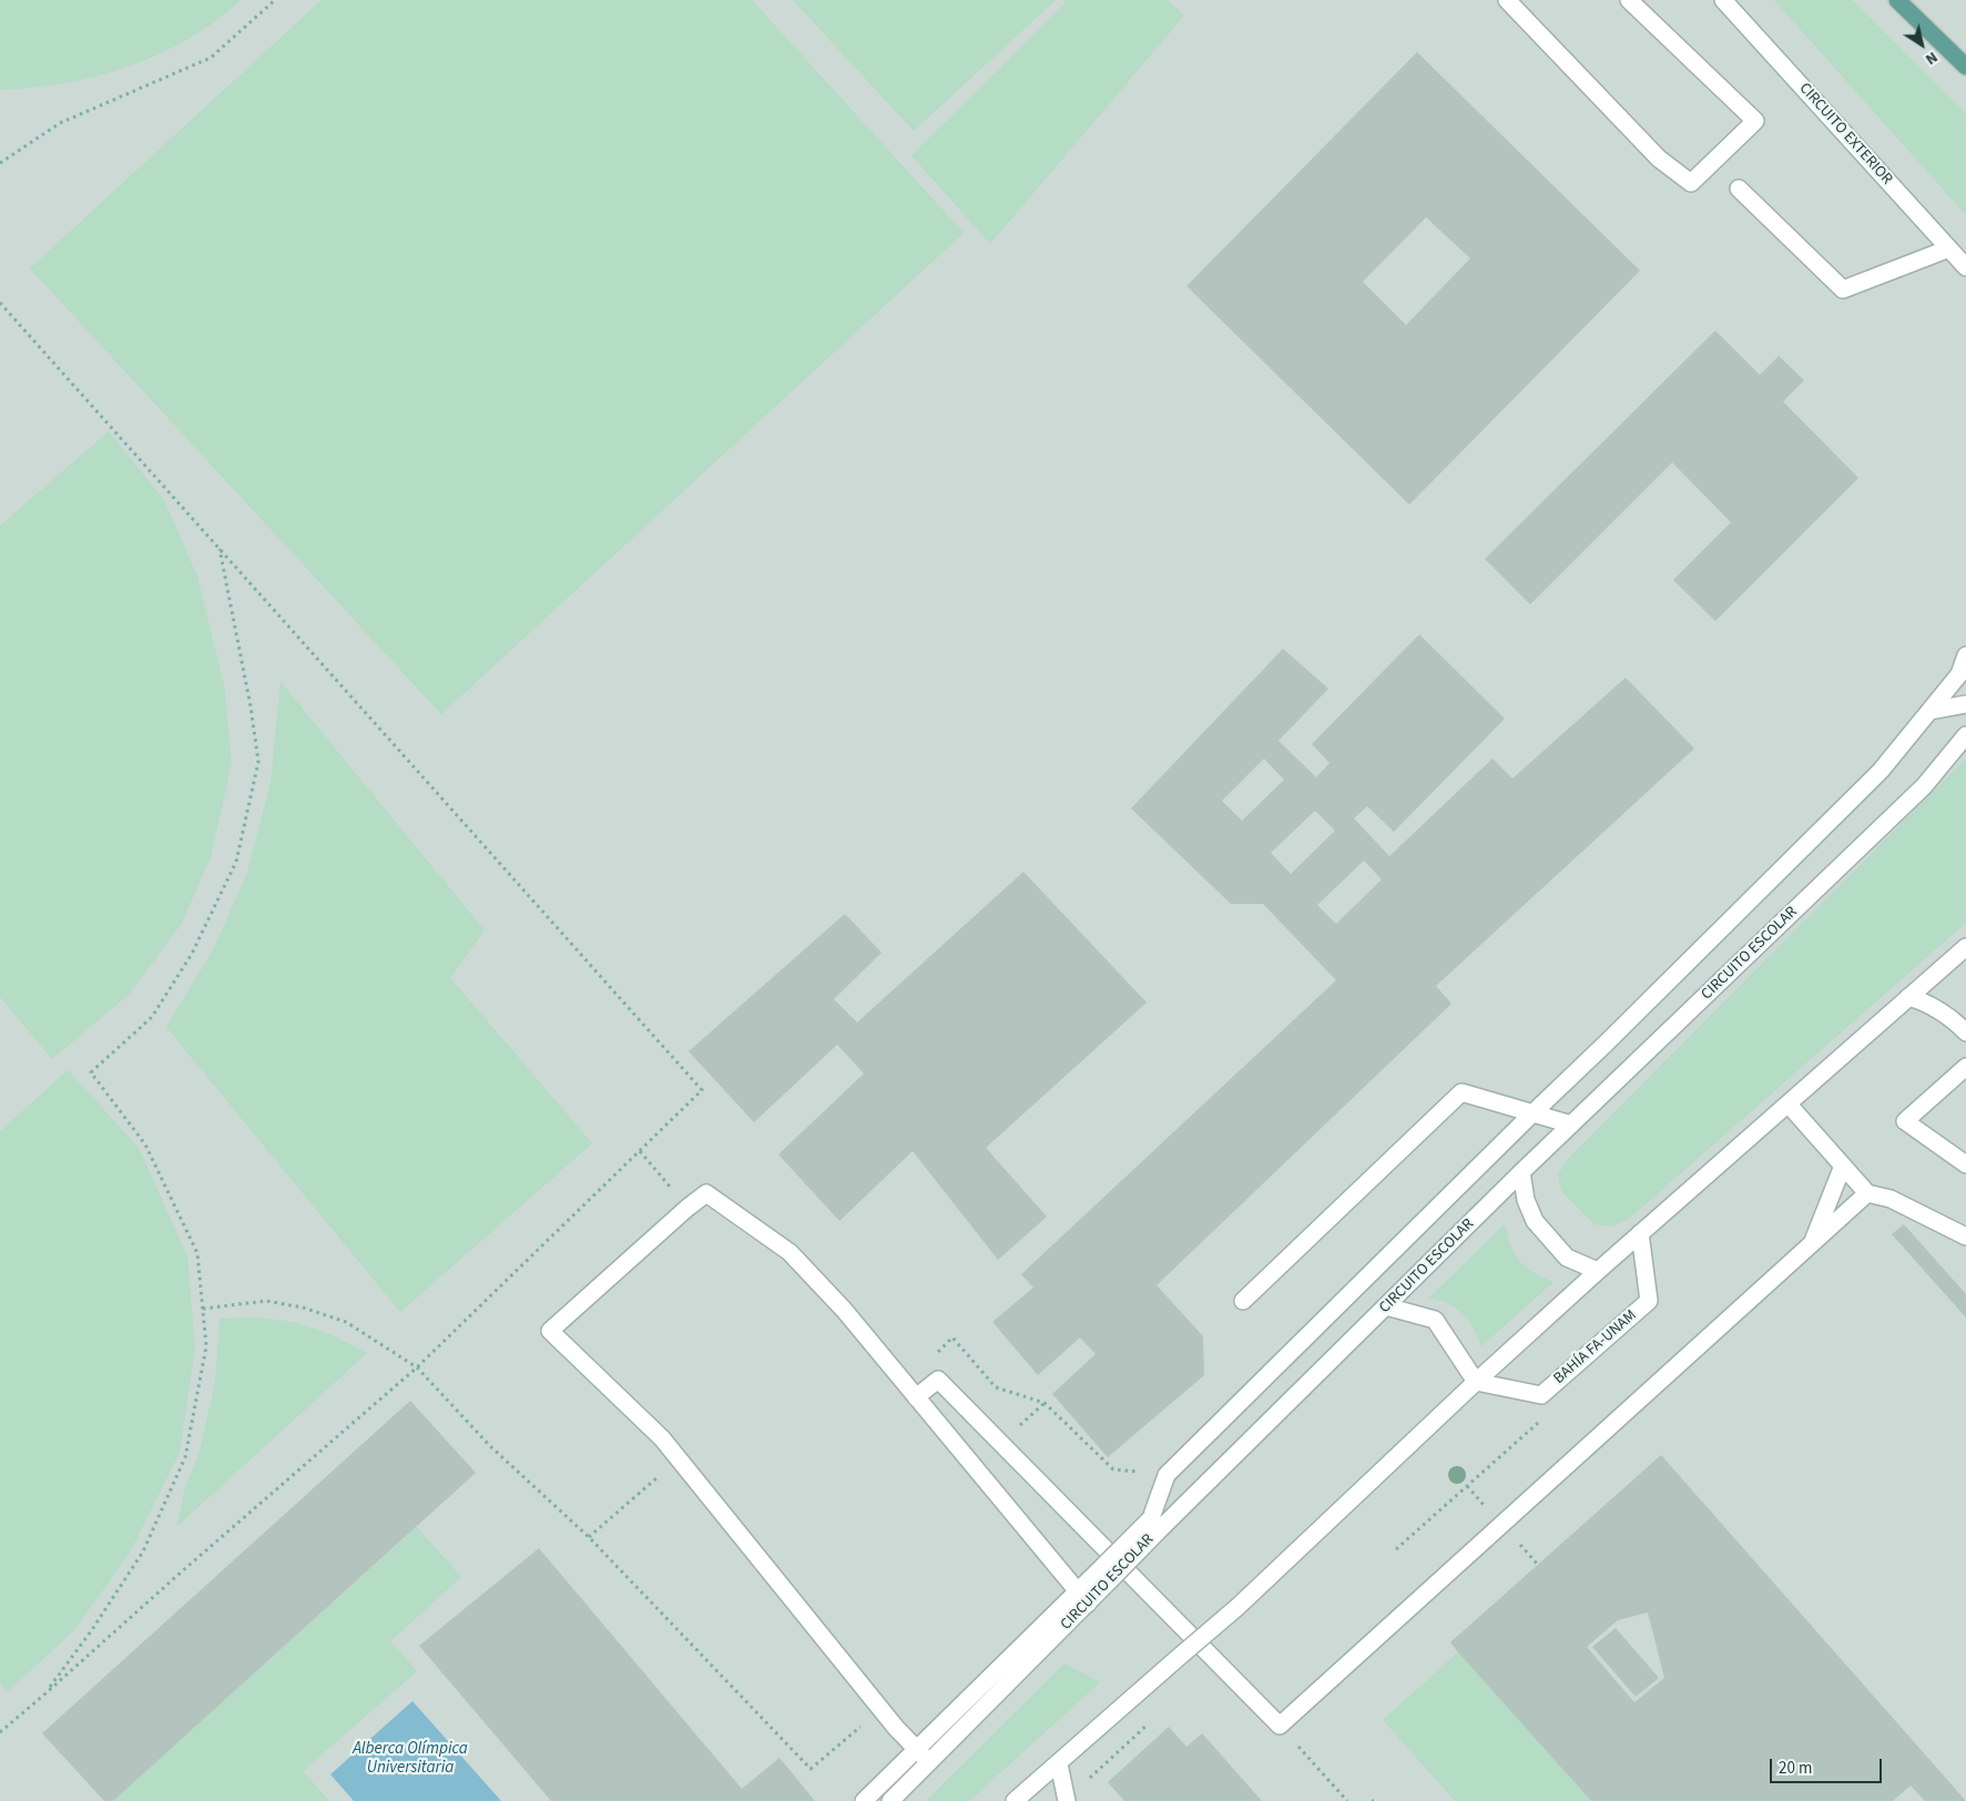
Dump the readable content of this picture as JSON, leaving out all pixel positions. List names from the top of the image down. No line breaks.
{"streets":{"street":["CIRCUITO EXTERIOR","CIRCUITO ESCOLAR","BAHÍA FA-UNAM"]},"water":["Alberca Olímpica Universitaria"],"scale_bar":"20 m","north":"bottom right"}
